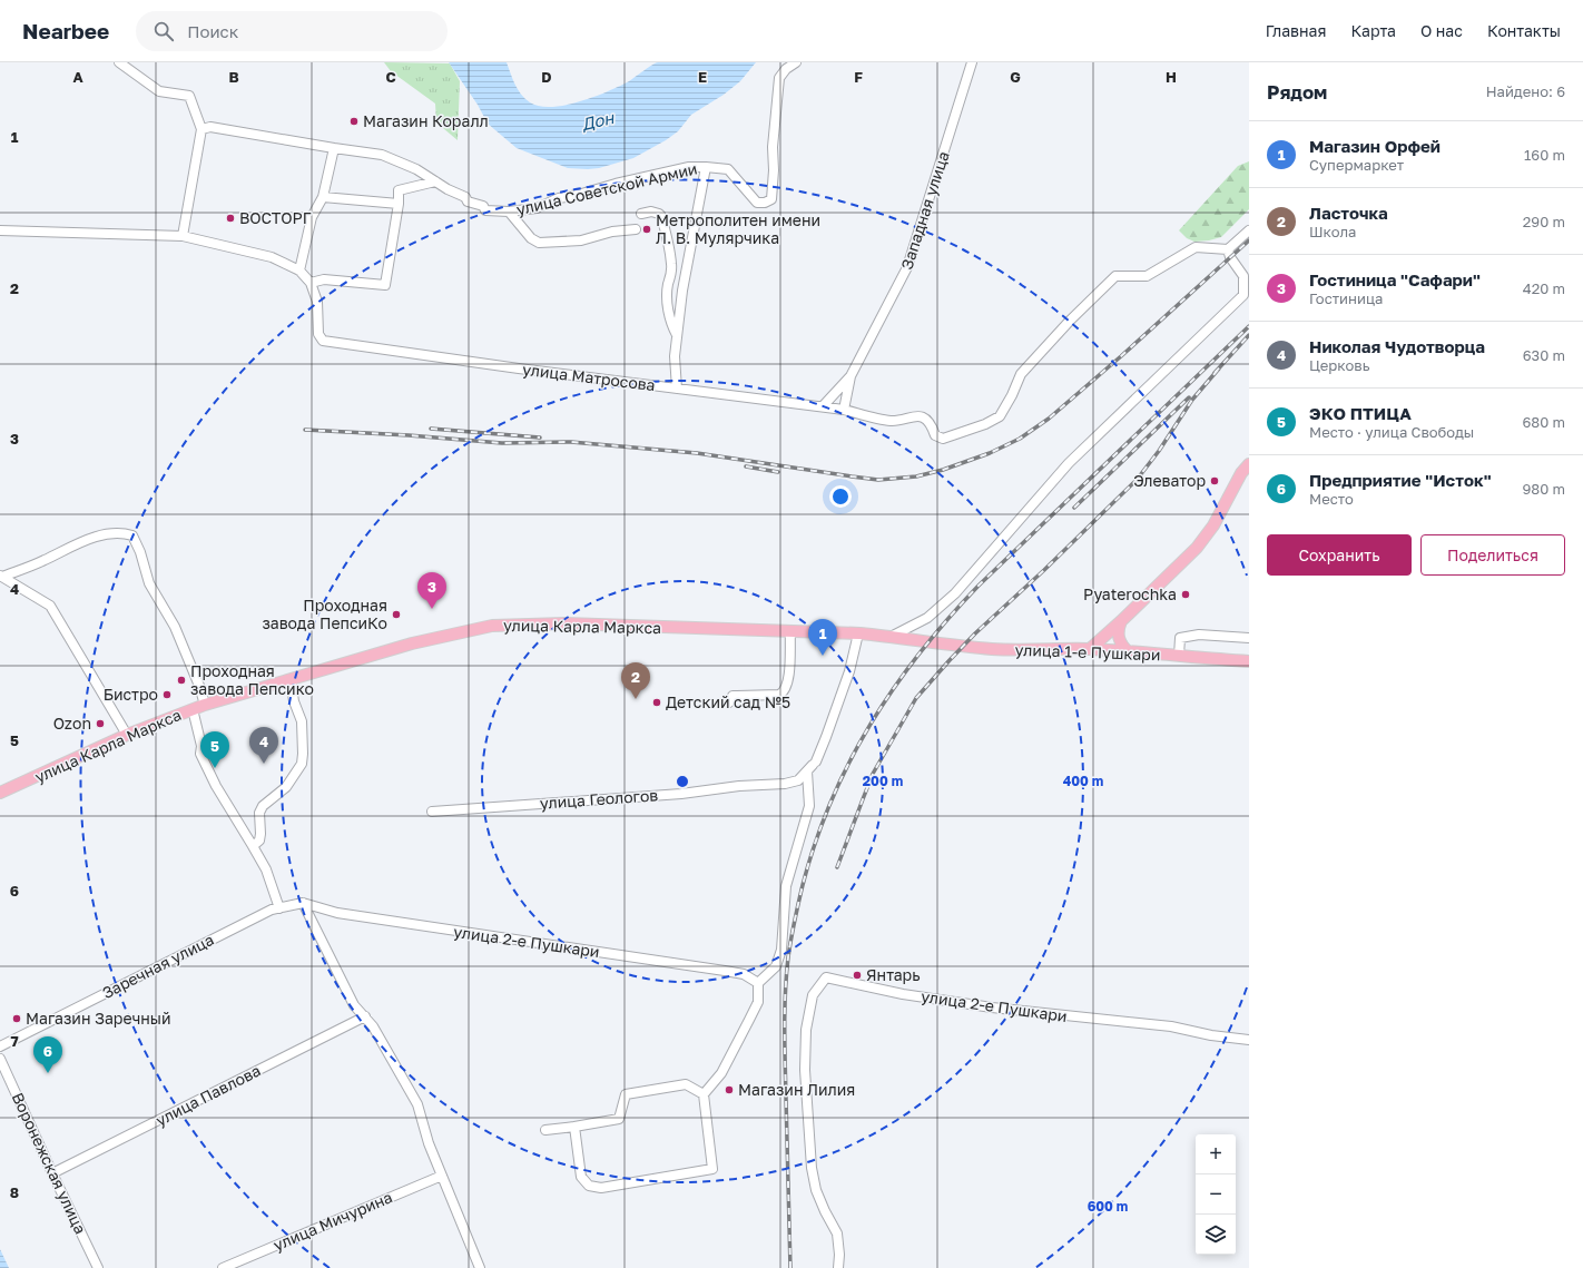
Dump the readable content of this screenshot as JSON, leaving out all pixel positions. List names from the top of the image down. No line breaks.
{"streets":{"main road":["улица Карла Маркса","улица 1-е Пушкари"],"street":["улица Советской Армии","Западная улица","улица Матросова","улица Геологов","улица 2-е Пушкари","Заречная улица","улица Павлова","Воронежская улица","улица Мичурина"]},"crossings":[["улица Карла Маркса","улица 1-е Пушкари"],["улица 2-е Пушкари","Заречная улица"],["улица Павлова","Воронежская улица"]],"water":["Дон"],"places":["Магазин Коралл","ВОСТОРГ","Метрополитен имени Л. В. Мулярчика","Элеватор","Pyaterochka","Проходная завода ПепсиКо","Проходная завода Пепсико","Бистро","Детский сад №5","Ozon","Янтарь","Магазин Заречный","Магазин Лилия"],"page":{"header":"Nearbee","search":"Поиск","nav":["Главная","Карта","О нас","Контакты"],"heading":["Рядом","Найдено: 6"],"list":[{"mark":"1","name":"Магазин Орфей","note":"Супермаркет","value":"160 m"},{"mark":"2","name":"Ласточка","note":"Школа","value":"290 m"},{"mark":"3","name":"Гостиница \"Сафари\"","note":"Гостиница","value":"420 m"},{"mark":"4","name":"Николая Чудотворца","note":"Церковь","value":"630 m"},{"mark":"5","name":"ЭКО ПТИЦА","note":"Место · улица Свободы","value":"680 m"},{"mark":"6","name":"Предприятие \"Исток\"","note":"Место","value":"980 m"}],"buttons":["Сохранить","Поделиться"],"pins":["3","1","2","4","5","6"],"map_buttons":["+","−"]},"grid":{"columns":["A","B","C","D","E","F","G","H"],"rows":["1","2","3","4","5","6","7","8"]},"rings":["200 m","400 m","600 m"]}
